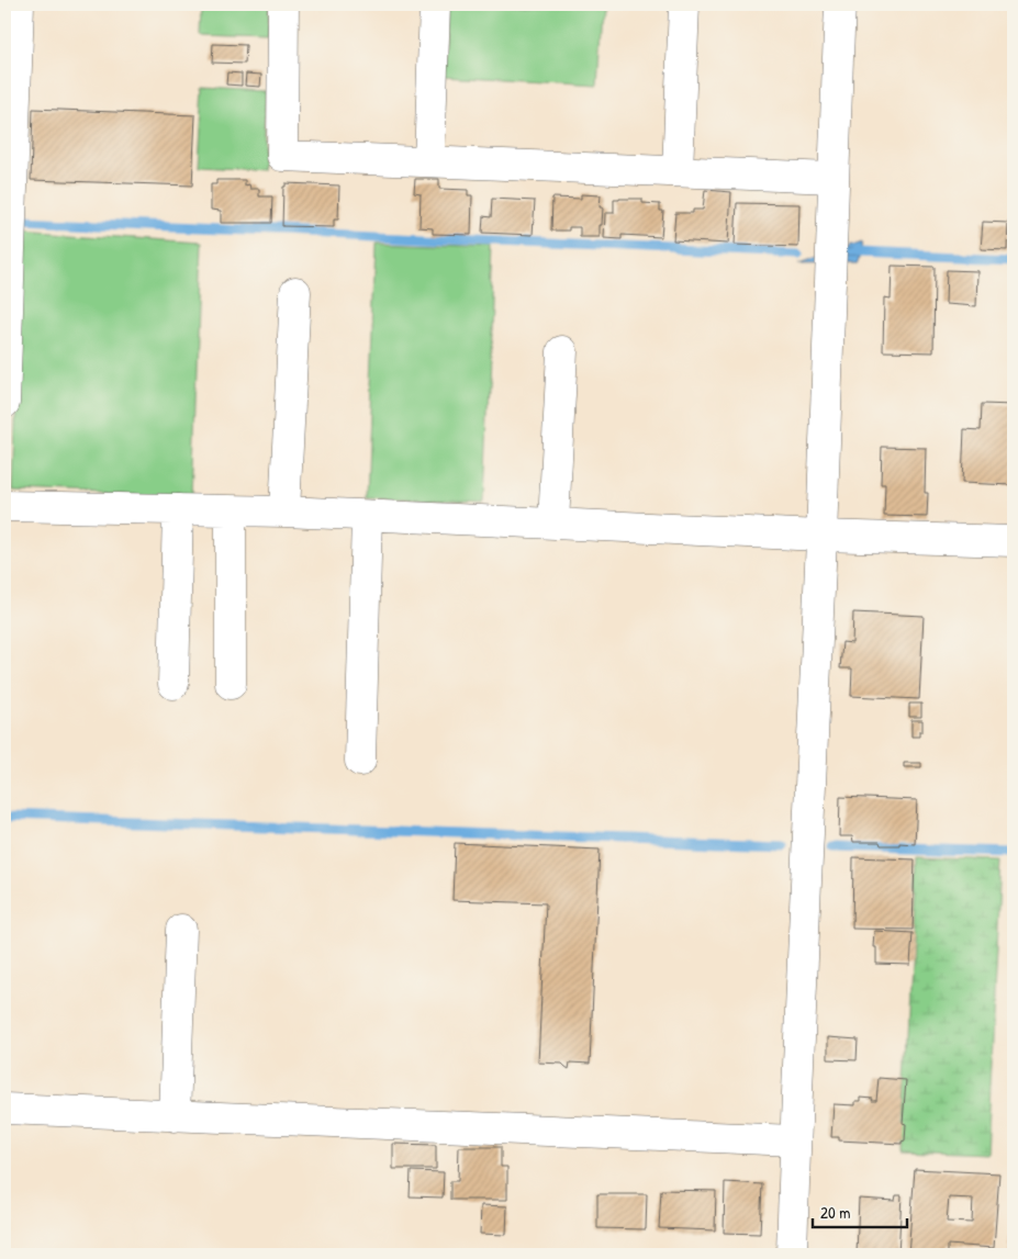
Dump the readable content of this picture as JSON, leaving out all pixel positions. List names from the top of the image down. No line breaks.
{"scale_bar":"20 m"}
